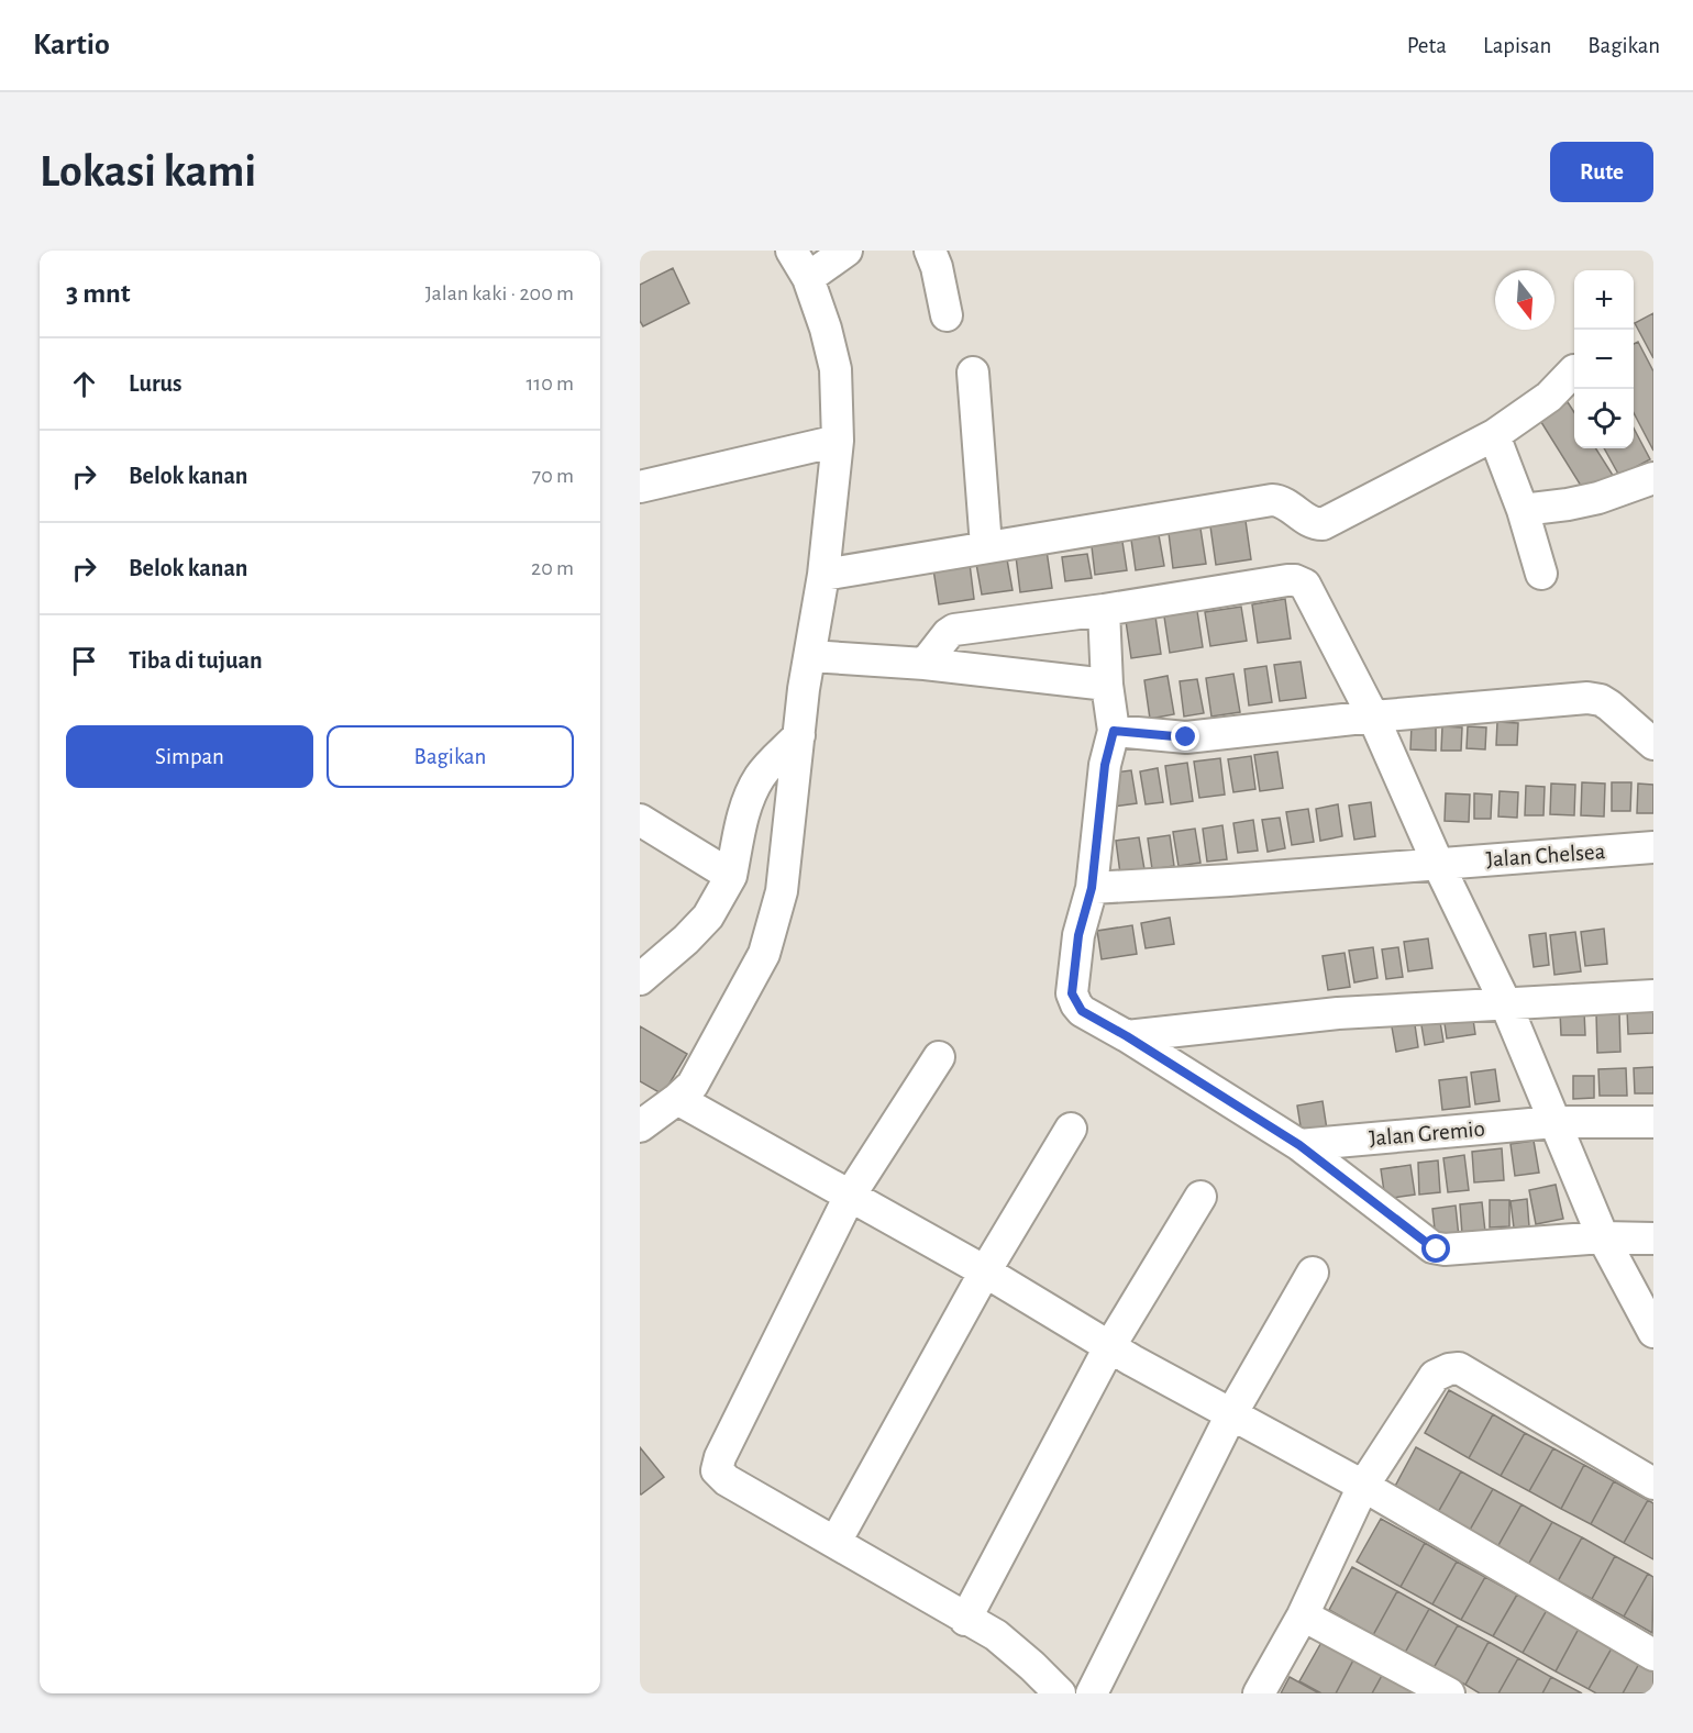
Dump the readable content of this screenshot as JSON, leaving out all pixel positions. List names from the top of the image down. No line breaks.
{"streets":{"street":["Jalan Chelsea","Jalan Gremio"]},"north":"bottom","page":{"header":"Kartio","nav":["Peta","Lapisan","Bagikan"],"buttons":["Rute",["Simpan","Bagikan"]],"title":"Lokasi kami","heading":["3 mnt","Jalan kaki · 200 m"],"map_buttons":["+","−"],"list":[["Lurus","110 m"],["Belok kanan","70 m"],["Belok kanan","20 m"],"Tiba di tujuan"]}}
